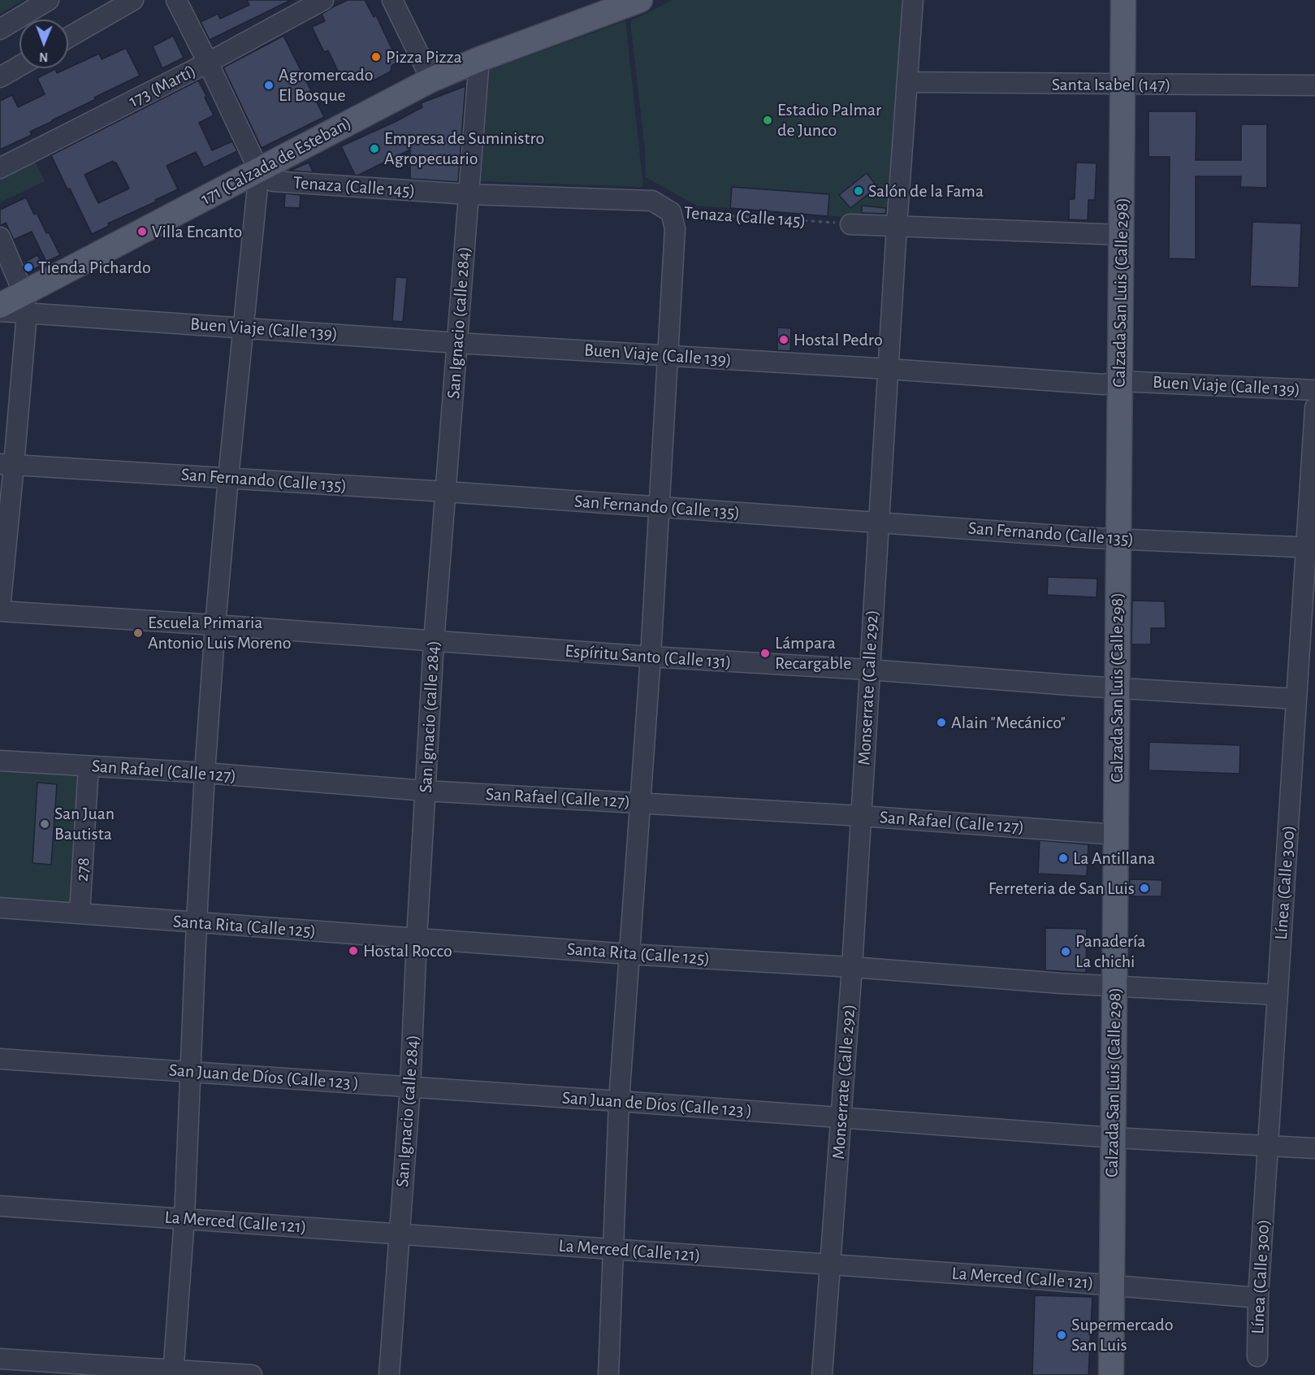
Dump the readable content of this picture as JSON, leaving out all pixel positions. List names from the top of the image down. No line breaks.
{"streets":{"main road":["171 (Calzada de Esteban)","Calzada San Luis (Calle 298)"],"street":["Santa Isabel (147)","173 (Martí)","Tenaza (Calle 145)","San Ignacio (calle 284)","Buen Viaje (Calle 139)","San Fernando (Calle 135)","Espíritu Santo (Calle 131)","Monserrate (Calle 292)","San Rafael (Calle 127)","278","Línea (Calle 300)","Santa Rita (Calle 125)","San Juan de Díos (Calle 123 )","La Merced (Calle 121)"]},"crossings":[["Santa Isabel (147)","Calzada San Luis (Calle 298)"],["Santa Isabel (147)","Monserrate (Calle 292)"],["171 (Calzada de Esteban)","Tenaza (Calle 145)"],["171 (Calzada de Esteban)","San Ignacio (calle 284)"],["171 (Calzada de Esteban)","Buen Viaje (Calle 139)"],["Tenaza (Calle 145)","San Ignacio (calle 284)"],["Calzada San Luis (Calle 298)","Buen Viaje (Calle 139)"],["Calzada San Luis (Calle 298)","San Fernando (Calle 135)"],["Calzada San Luis (Calle 298)","Espíritu Santo (Calle 131)"],["Calzada San Luis (Calle 298)","San Rafael (Calle 127)"],["Calzada San Luis (Calle 298)","Santa Rita (Calle 125)"],["Calzada San Luis (Calle 298)","San Juan de Díos (Calle 123 )"],["Calzada San Luis (Calle 298)","La Merced (Calle 121)"],["San Ignacio (calle 284)","Buen Viaje (Calle 139)"],["San Ignacio (calle 284)","San Fernando (Calle 135)"],["San Ignacio (calle 284)","Espíritu Santo (Calle 131)"],["San Ignacio (calle 284)","San Rafael (Calle 127)"],["San Ignacio (calle 284)","Santa Rita (Calle 125)"],["San Ignacio (calle 284)","San Juan de Díos (Calle 123 )"],["San Ignacio (calle 284)","La Merced (Calle 121)"],["Buen Viaje (Calle 139)","Monserrate (Calle 292)"],["San Fernando (Calle 135)","Monserrate (Calle 292)"],["San Fernando (Calle 135)","Línea (Calle 300)"],["Espíritu Santo (Calle 131)","Monserrate (Calle 292)"],["Espíritu Santo (Calle 131)","Línea (Calle 300)"],["Monserrate (Calle 292)","San Rafael (Calle 127)"],["Monserrate (Calle 292)","Santa Rita (Calle 125)"],["Monserrate (Calle 292)","San Juan de Díos (Calle 123 )"],["Monserrate (Calle 292)","La Merced (Calle 121)"],["San Rafael (Calle 127)","278"],["278","Santa Rita (Calle 125)"],["Línea (Calle 300)","Santa Rita (Calle 125)"],["Línea (Calle 300)","San Juan de Díos (Calle 123 )"],["Línea (Calle 300)","La Merced (Calle 121)"]],"places":["Pizza Pizza","Agromercado El Bosque","Estadio Palmar de Junco","Empresa de Suministro Agropecuario","Salón de la Fama","Villa Encanto","Tienda Pichardo","Hostal Pedro","Escuela Primaria Antonio Luis Moreno","Lámpara Recargable","Alain \"Mecánico\"","San Juan Bautista","La Antillana","Ferreteria de San Luis","Hostal Rocco","Panadería La chichi","Supermercado San Luis"],"north":"bottom"}
